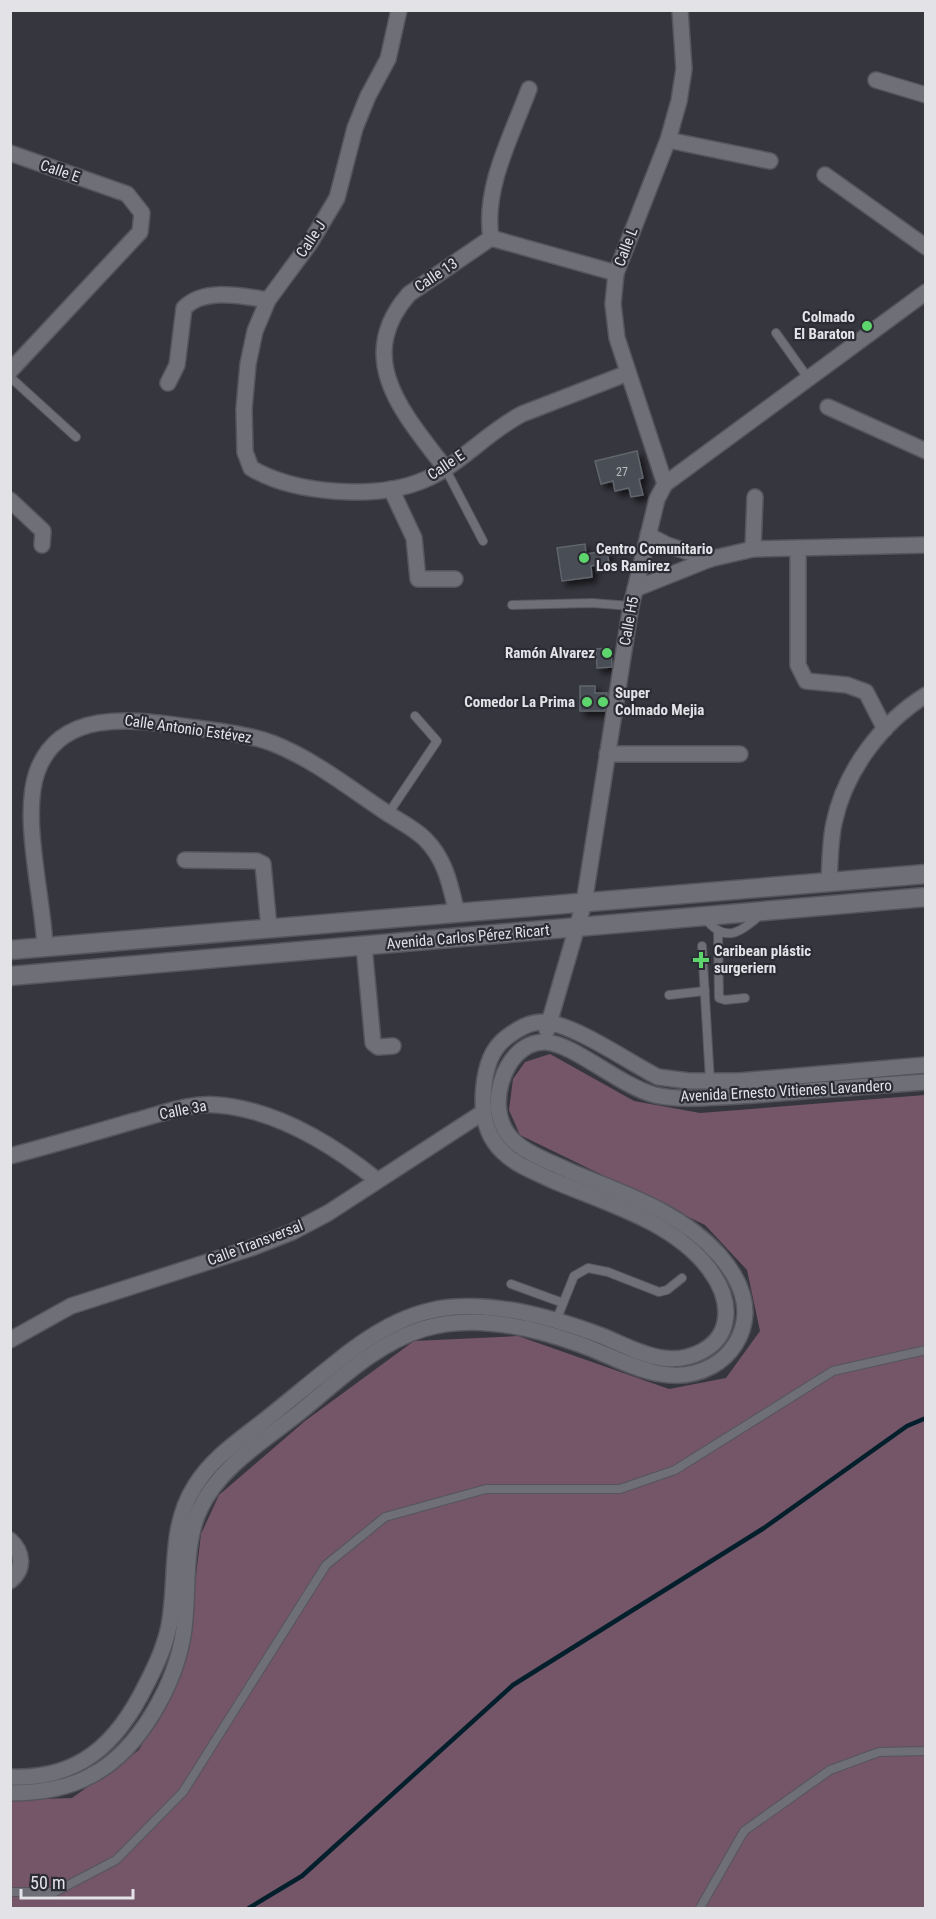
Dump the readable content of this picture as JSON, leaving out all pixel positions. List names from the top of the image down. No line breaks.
{"streets":{"main road":["Avenida Carlos Pérez Ricart"],"street":["Calle E","Calle J","Calle L","Calle 13","Calle H5","Calle Antonio Estévez","Avenida Ernesto Vitienes Lavandero","Calle 3a","Calle Transversal"]},"crossings":[["Calle E","Calle J"],["Calle E","Calle L"],["Calle E","Calle 13"],["Calle L","Calle H5"],["Calle H5","Avenida Carlos Pérez Ricart"],["Calle H5","Avenida Ernesto Vitienes Lavandero"],["Calle Antonio Estévez","Avenida Carlos Pérez Ricart"],["Calle 3a","Calle Transversal"]],"places":{"other":["Colmado El Baraton","Centro Comunitario Los Ramirez","Ramón Alvarez","Comedor La Prima","Super Colmado Mejia"],"health":["Caribean plástic surgeriern"]},"house_numbers":["27"],"scale_bar":"50 m"}
